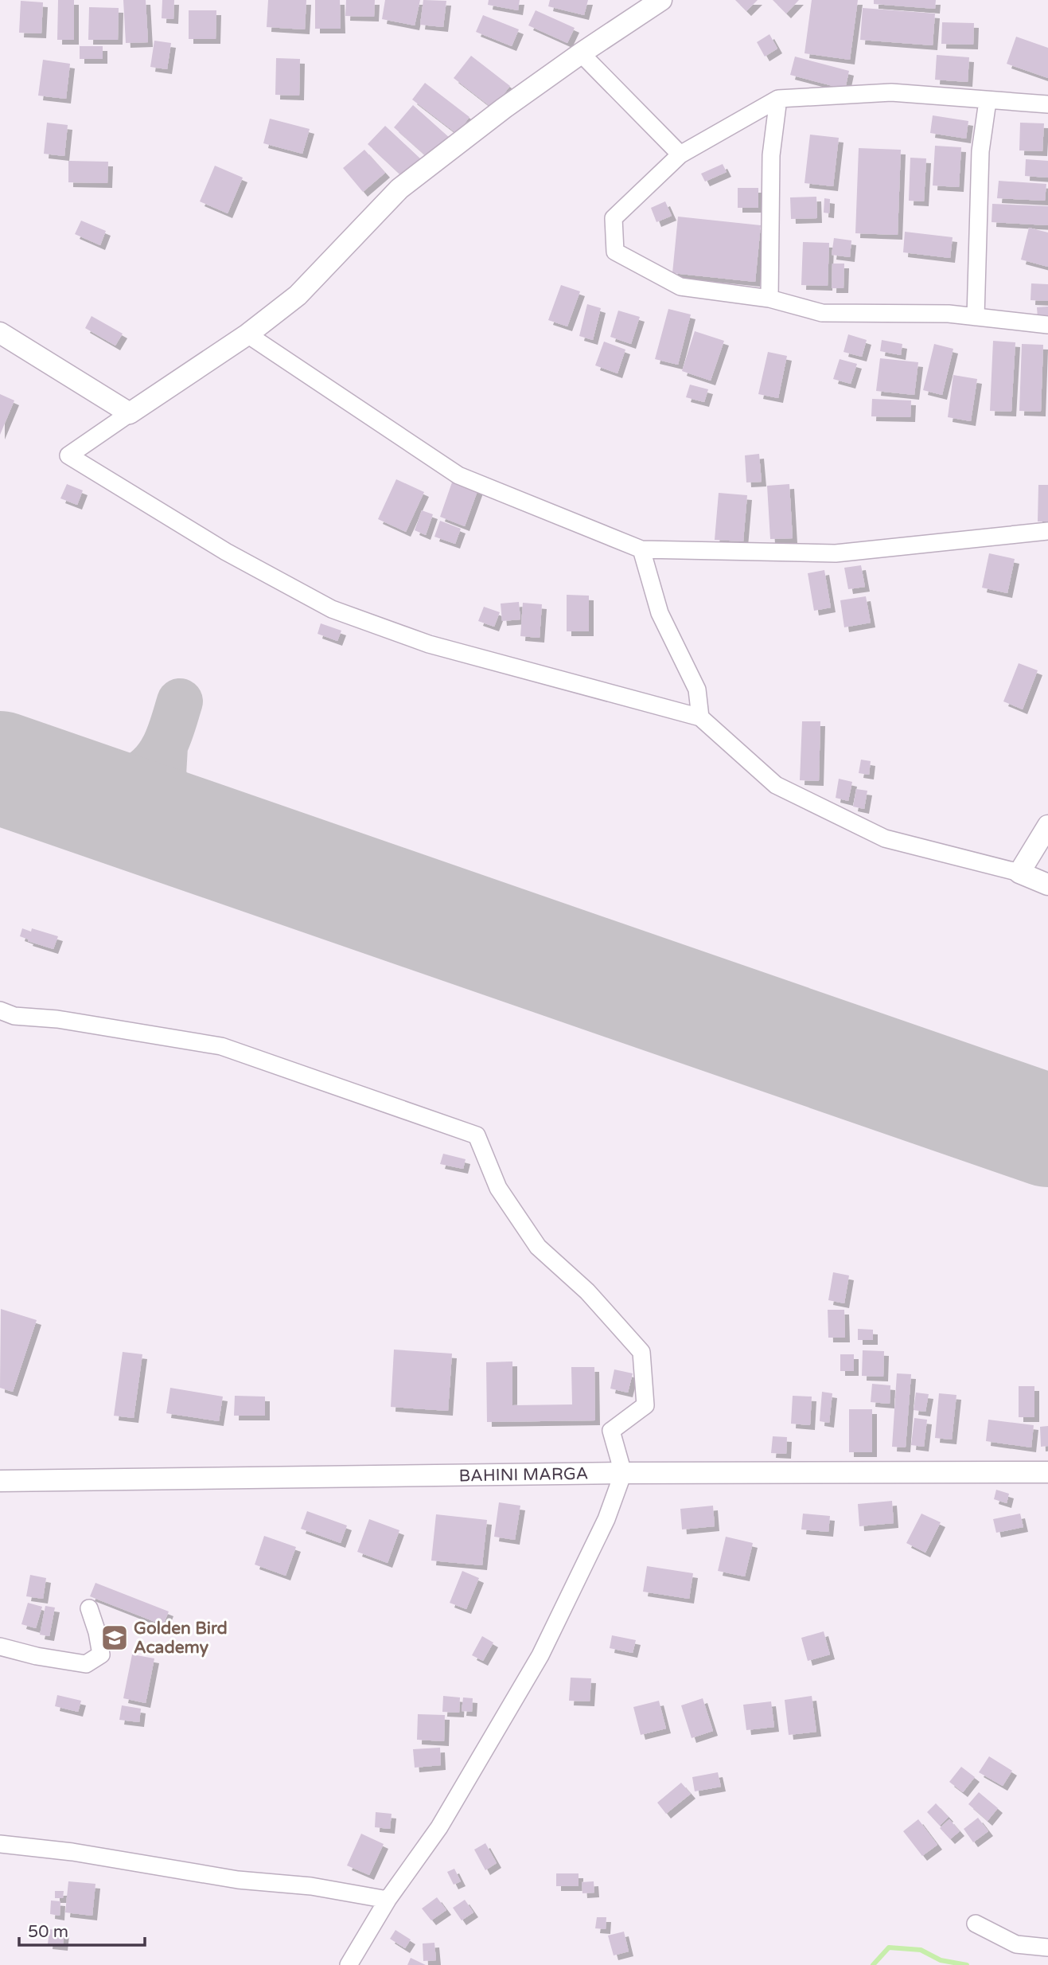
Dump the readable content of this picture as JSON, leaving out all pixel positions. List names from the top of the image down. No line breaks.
{"streets":{"street":["BAHINI MARGA"]},"places":{"school or university":["Golden Bird Academy"]},"scale_bar":"50 m"}
